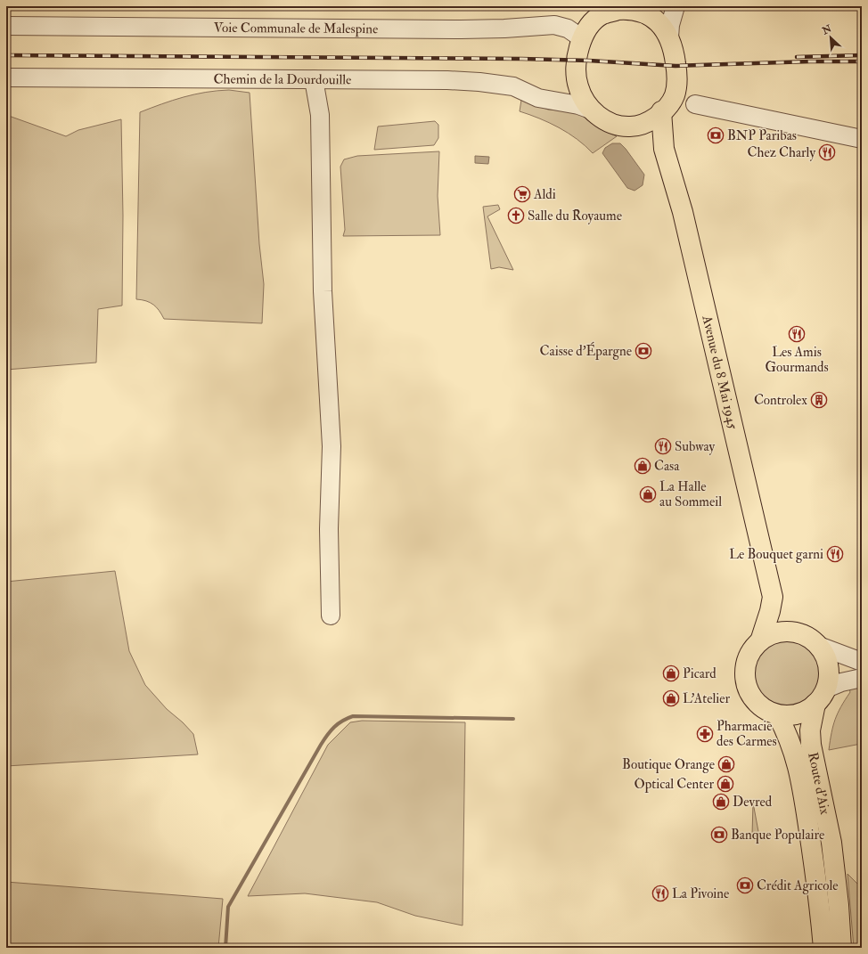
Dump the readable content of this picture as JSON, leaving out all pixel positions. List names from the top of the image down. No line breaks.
{"streets":{"main road":["Avenue du 8 Mai 1945","Route d'Aix"],"street":["Voie Communale de Malespine","Chemin de la Dourdouille"]},"crossings":[["Voie Communale de Malespine","Chemin de la Dourdouille"],["Voie Communale de Malespine","Avenue du 8 Mai 1945"],["Chemin de la Dourdouille","Avenue du 8 Mai 1945"],["Avenue du 8 Mai 1945","Route d'Aix"]],"places":{"bank":["BNP Paribas","Caisse d'Épargne","Banque Populaire","Crédit Agricole"],"restaurant":["Chez Charly","Les Amis Gourmands","Subway","Le Bouquet garni","La Pivoine"],"supermarket":["Aldi"],"church":["Salle du Royaume"],"building":["Controlex"],"shop":["Casa","La Halle au Sommeil","Picard","L'Atelier","Boutique Orange","Optical Center","Devred"],"pharmacy":["Pharmacie des Carmes"]},"north":"top left"}
